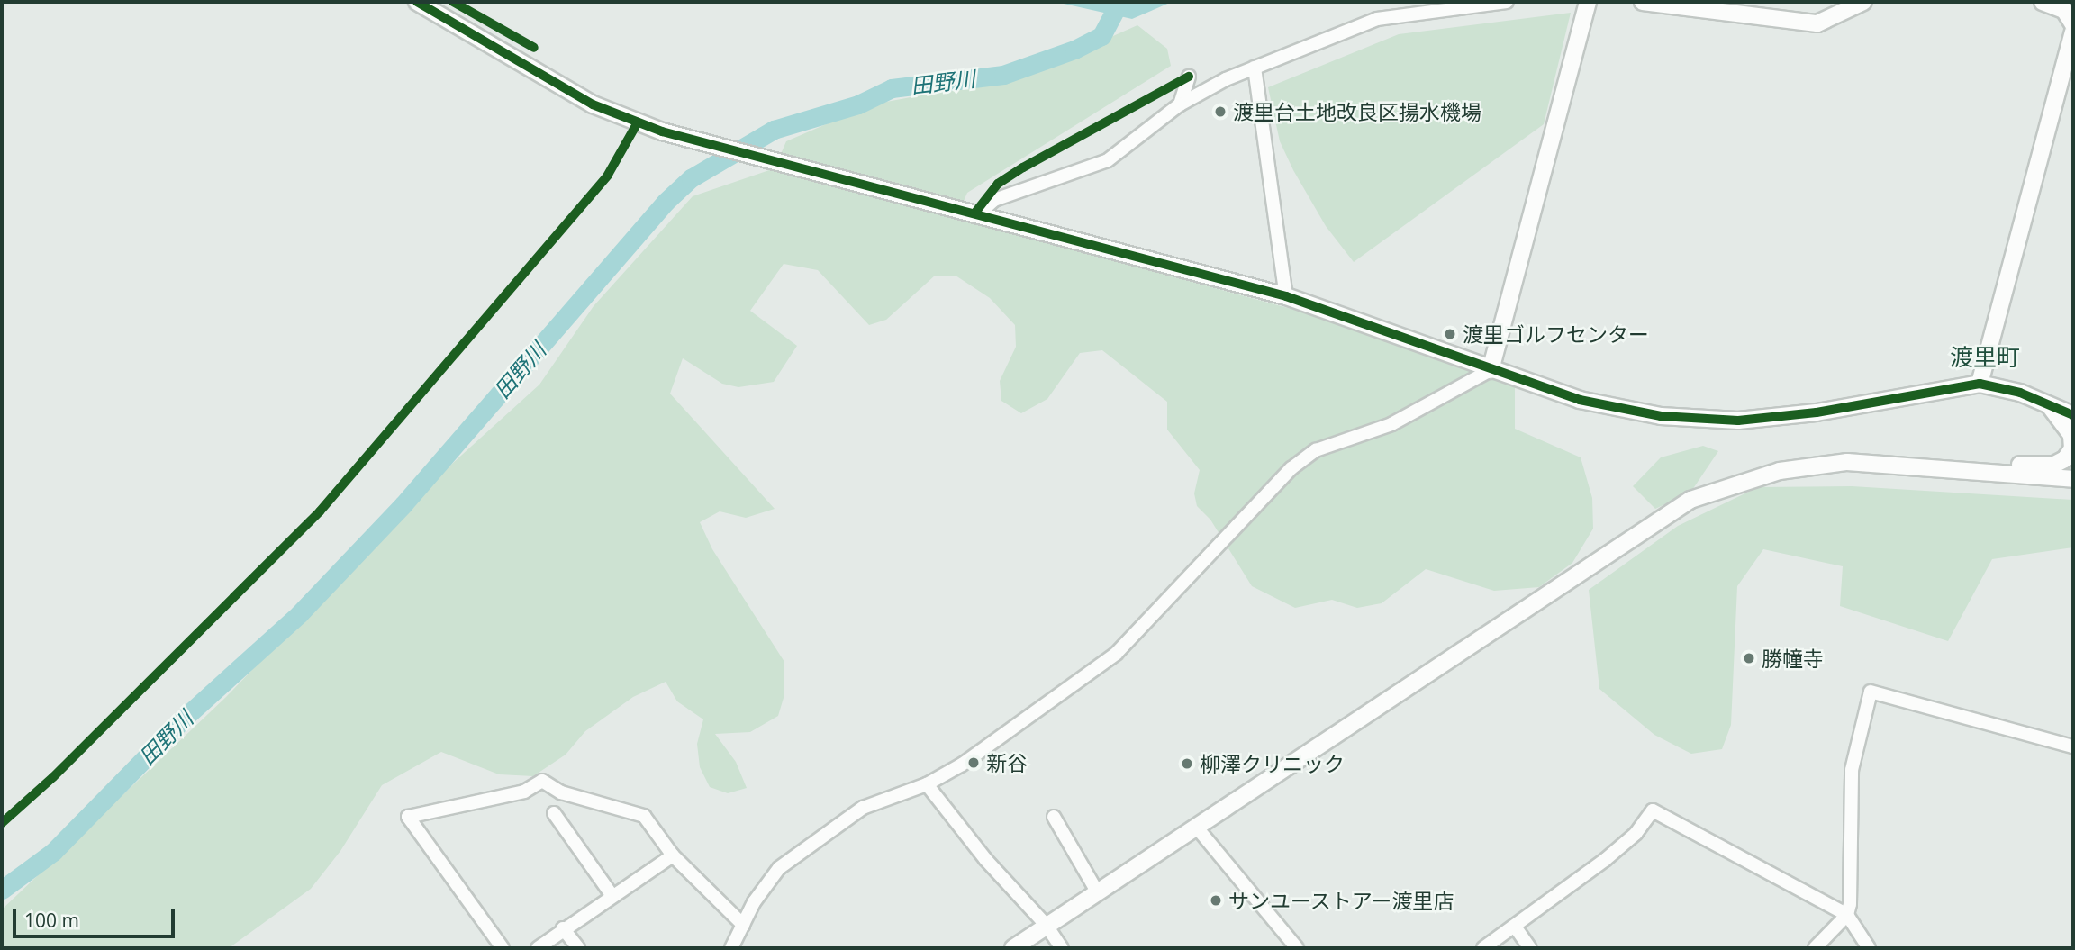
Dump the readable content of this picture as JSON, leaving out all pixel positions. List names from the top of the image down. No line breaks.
{"districts":["渡里町"],"water":["田野川"],"places":["渡里台土地改良区揚水機場","渡里ゴルフセンター","勝幢寺","新谷","柳澤クリニック","サンユーストアー渡里店"],"scale_bar":"100 m"}
